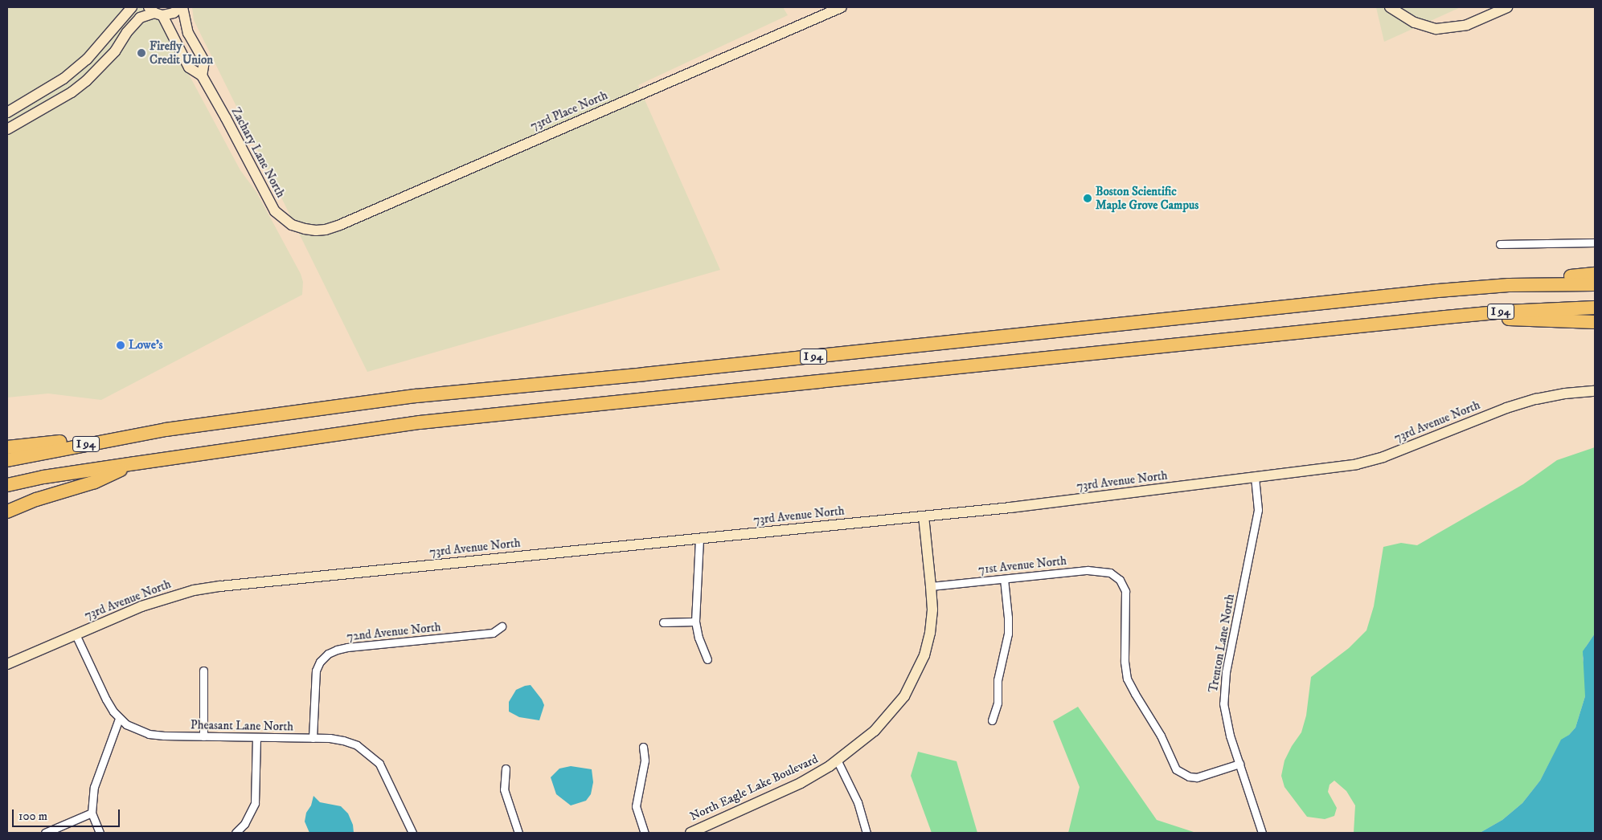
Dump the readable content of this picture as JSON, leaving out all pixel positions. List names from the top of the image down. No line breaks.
{"streets":{"highway":["I 94"],"street":["73rd Place North","Zachary Lane North","73rd Avenue North","71st Avenue North","72nd Avenue North","Trenton Lane North","Pheasant Lane North","North Eagle Lake Boulevard"]},"crossings":[["73rd Place North","Zachary Lane North"],["73rd Avenue North","Trenton Lane North"],["73rd Avenue North","Pheasant Lane North"],["73rd Avenue North","North Eagle Lake Boulevard"],["71st Avenue North","Trenton Lane North"],["71st Avenue North","North Eagle Lake Boulevard"],["72nd Avenue North","Pheasant Lane North"]],"places":["Firefly Credit Union","Boston Scientific Maple Grove Campus","Lowe's"],"scale_bar":"100 m"}
